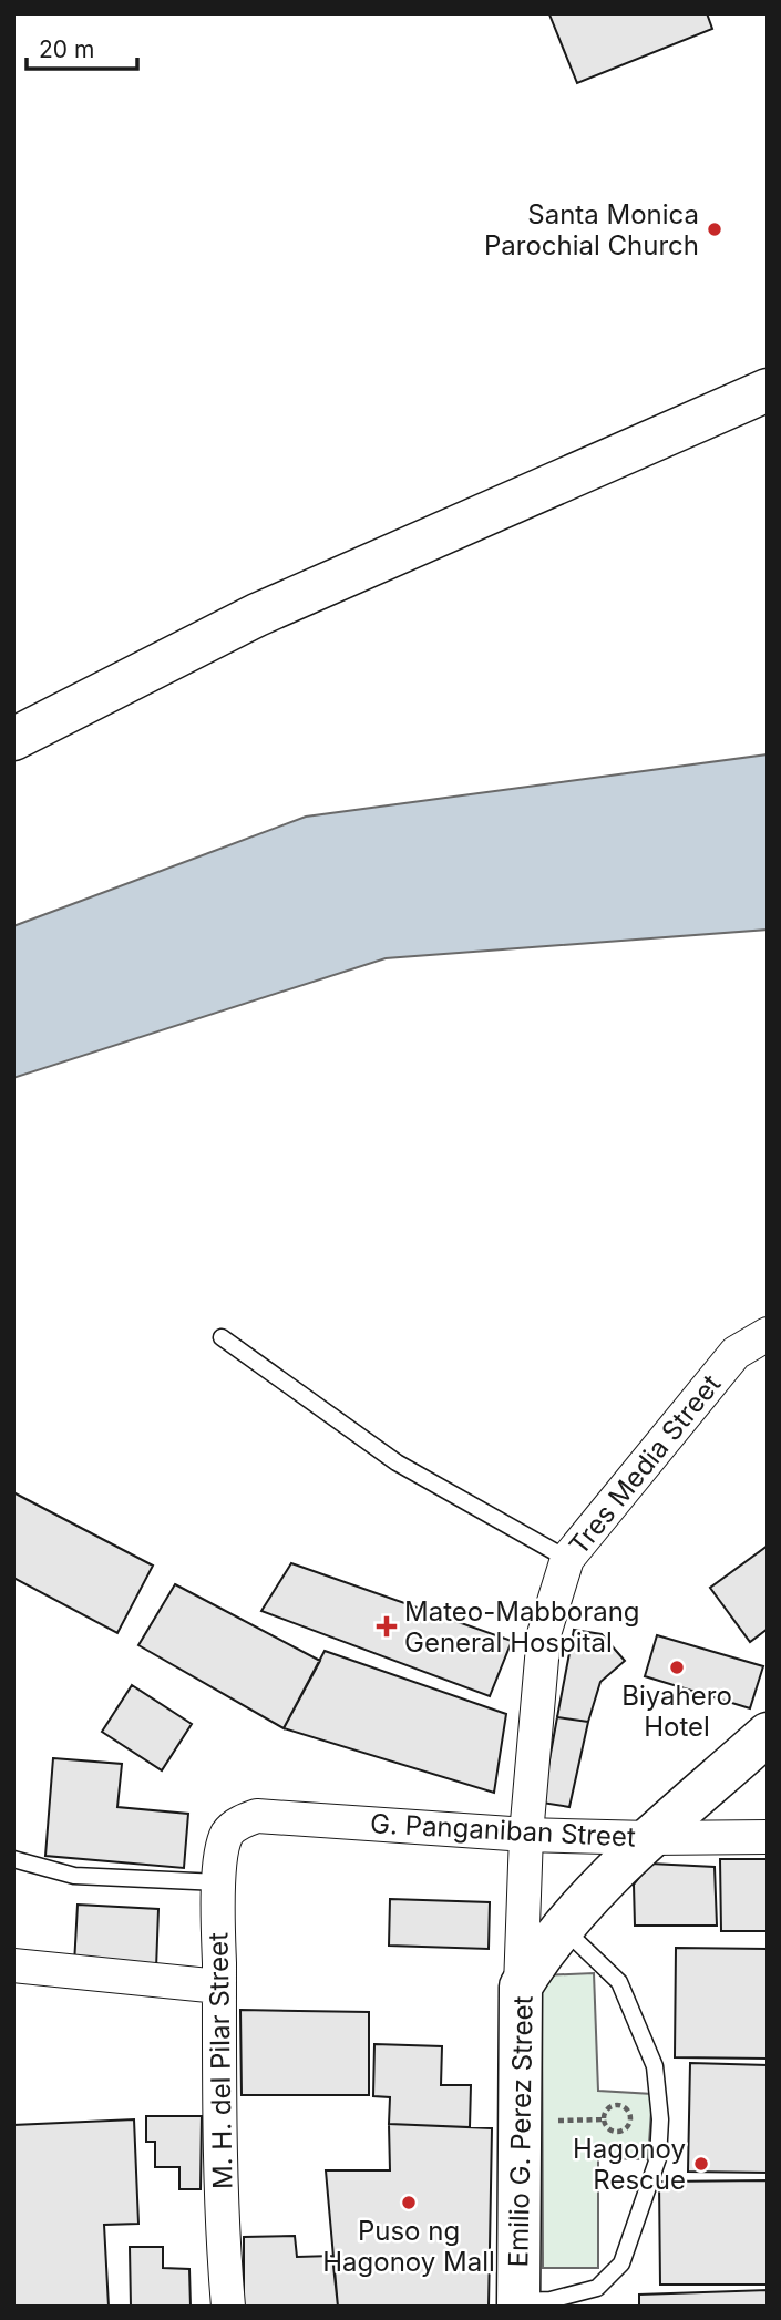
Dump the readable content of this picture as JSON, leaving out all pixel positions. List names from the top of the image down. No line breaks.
{"streets":{"main road":["Emilio G. Perez Street"],"street":["Tres Media Street","G. Panganiban Street","M. H. del Pilar Street"]},"crossings":[["Tres Media Street","G. Panganiban Street"],["Tres Media Street","Emilio G. Perez Street"],["G. Panganiban Street","M. H. del Pilar Street"],["G. Panganiban Street","Emilio G. Perez Street"]],"places":{"other":["Santa Monica Parochial Church","Biyahero Hotel","Hagonoy Rescue","Puso ng Hagonoy Mall"],"health":["Mateo-Mabborang General Hospital"]},"scale_bar":"20 m"}
